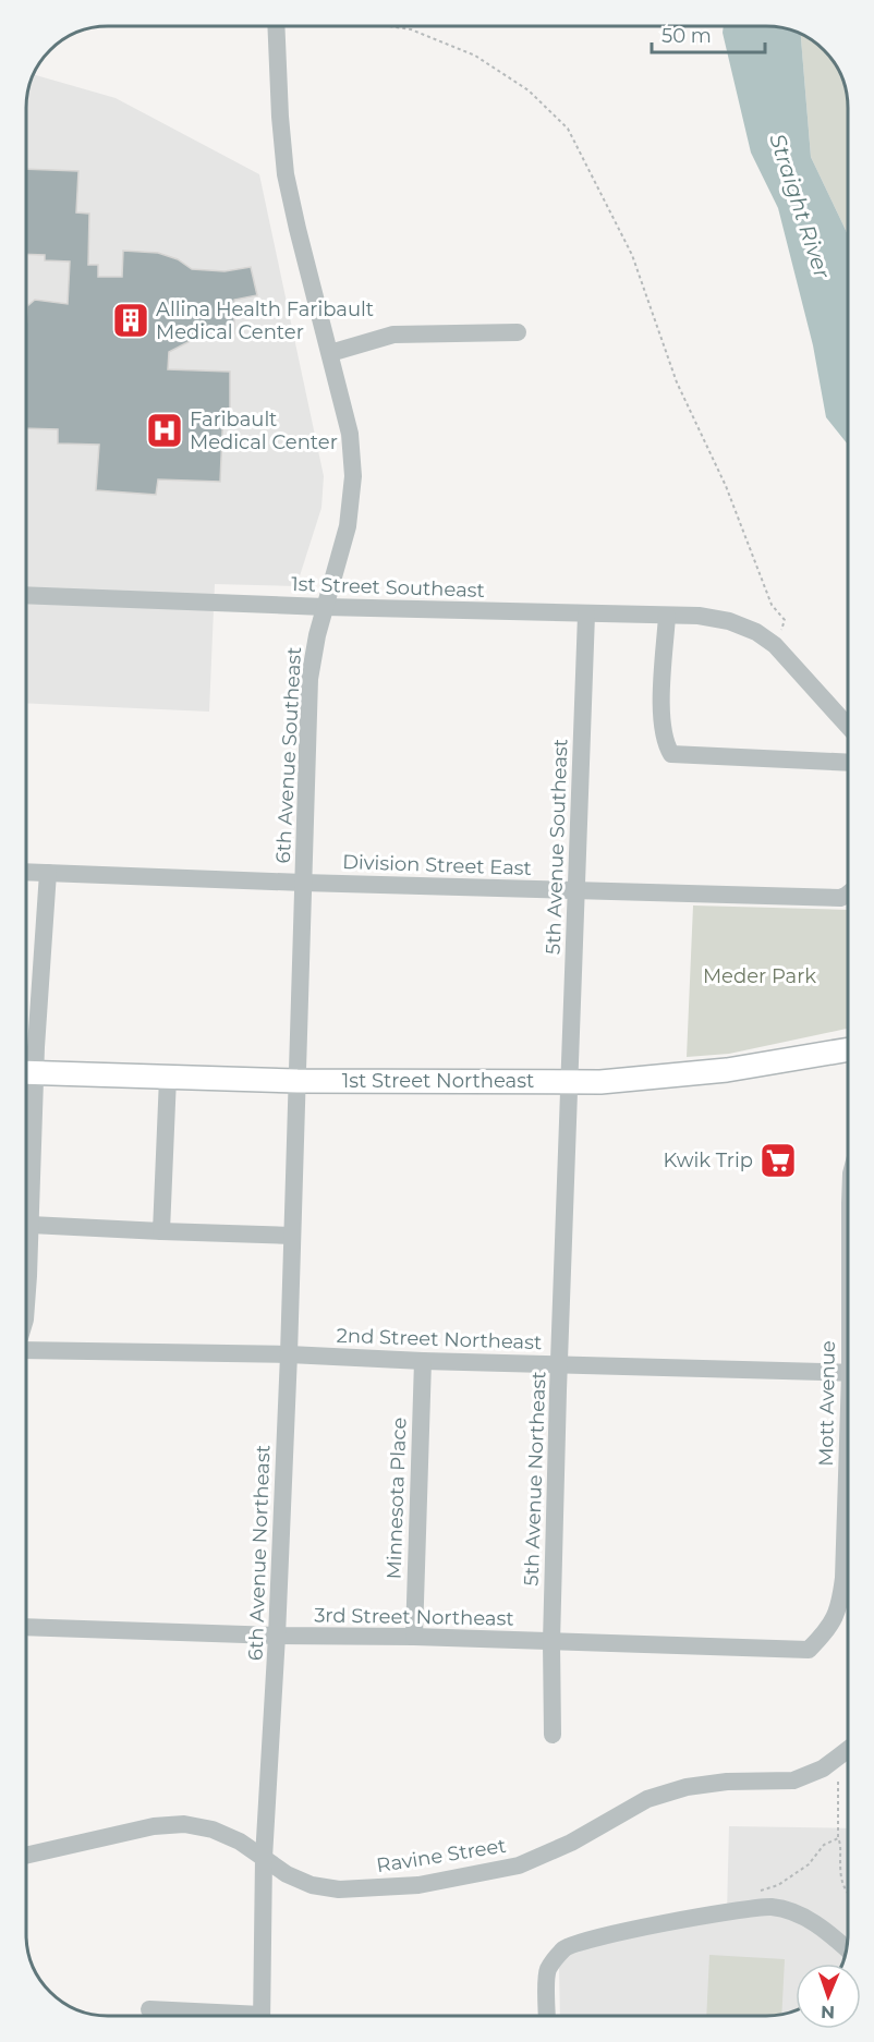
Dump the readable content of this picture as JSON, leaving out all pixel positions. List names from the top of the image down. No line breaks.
{"streets":{"main road":["1st Street Northeast"],"street":["1st Street Southeast","6th Avenue Southeast","5th Avenue Southeast","Division Street East","2nd Street Northeast","Mott Avenue","5th Avenue Northeast","Minnesota Place","6th Avenue Northeast","3rd Street Northeast","Ravine Street"]},"crossings":[["1st Street Southeast","6th Avenue Southeast"],["1st Street Southeast","5th Avenue Southeast"],["6th Avenue Southeast","Division Street East"],["6th Avenue Southeast","1st Street Northeast"],["6th Avenue Southeast","6th Avenue Northeast"],["5th Avenue Southeast","Division Street East"],["5th Avenue Southeast","1st Street Northeast"],["5th Avenue Southeast","5th Avenue Northeast"],["1st Street Northeast","5th Avenue Northeast"],["1st Street Northeast","6th Avenue Northeast"],["2nd Street Northeast","5th Avenue Northeast"],["2nd Street Northeast","Minnesota Place"],["2nd Street Northeast","6th Avenue Northeast"],["Mott Avenue","3rd Street Northeast"],["5th Avenue Northeast","3rd Street Northeast"],["Minnesota Place","3rd Street Northeast"],["6th Avenue Northeast","3rd Street Northeast"],["6th Avenue Northeast","Ravine Street"]],"water":["Straight River"],"parks":["Meder Park"],"places":{"building":["Allina Health Faribault Medical Center"],"hospital":["Faribault Medical Center"],"supermarket":["Kwik Trip"]},"scale_bar":"50 m","north":"bottom"}
